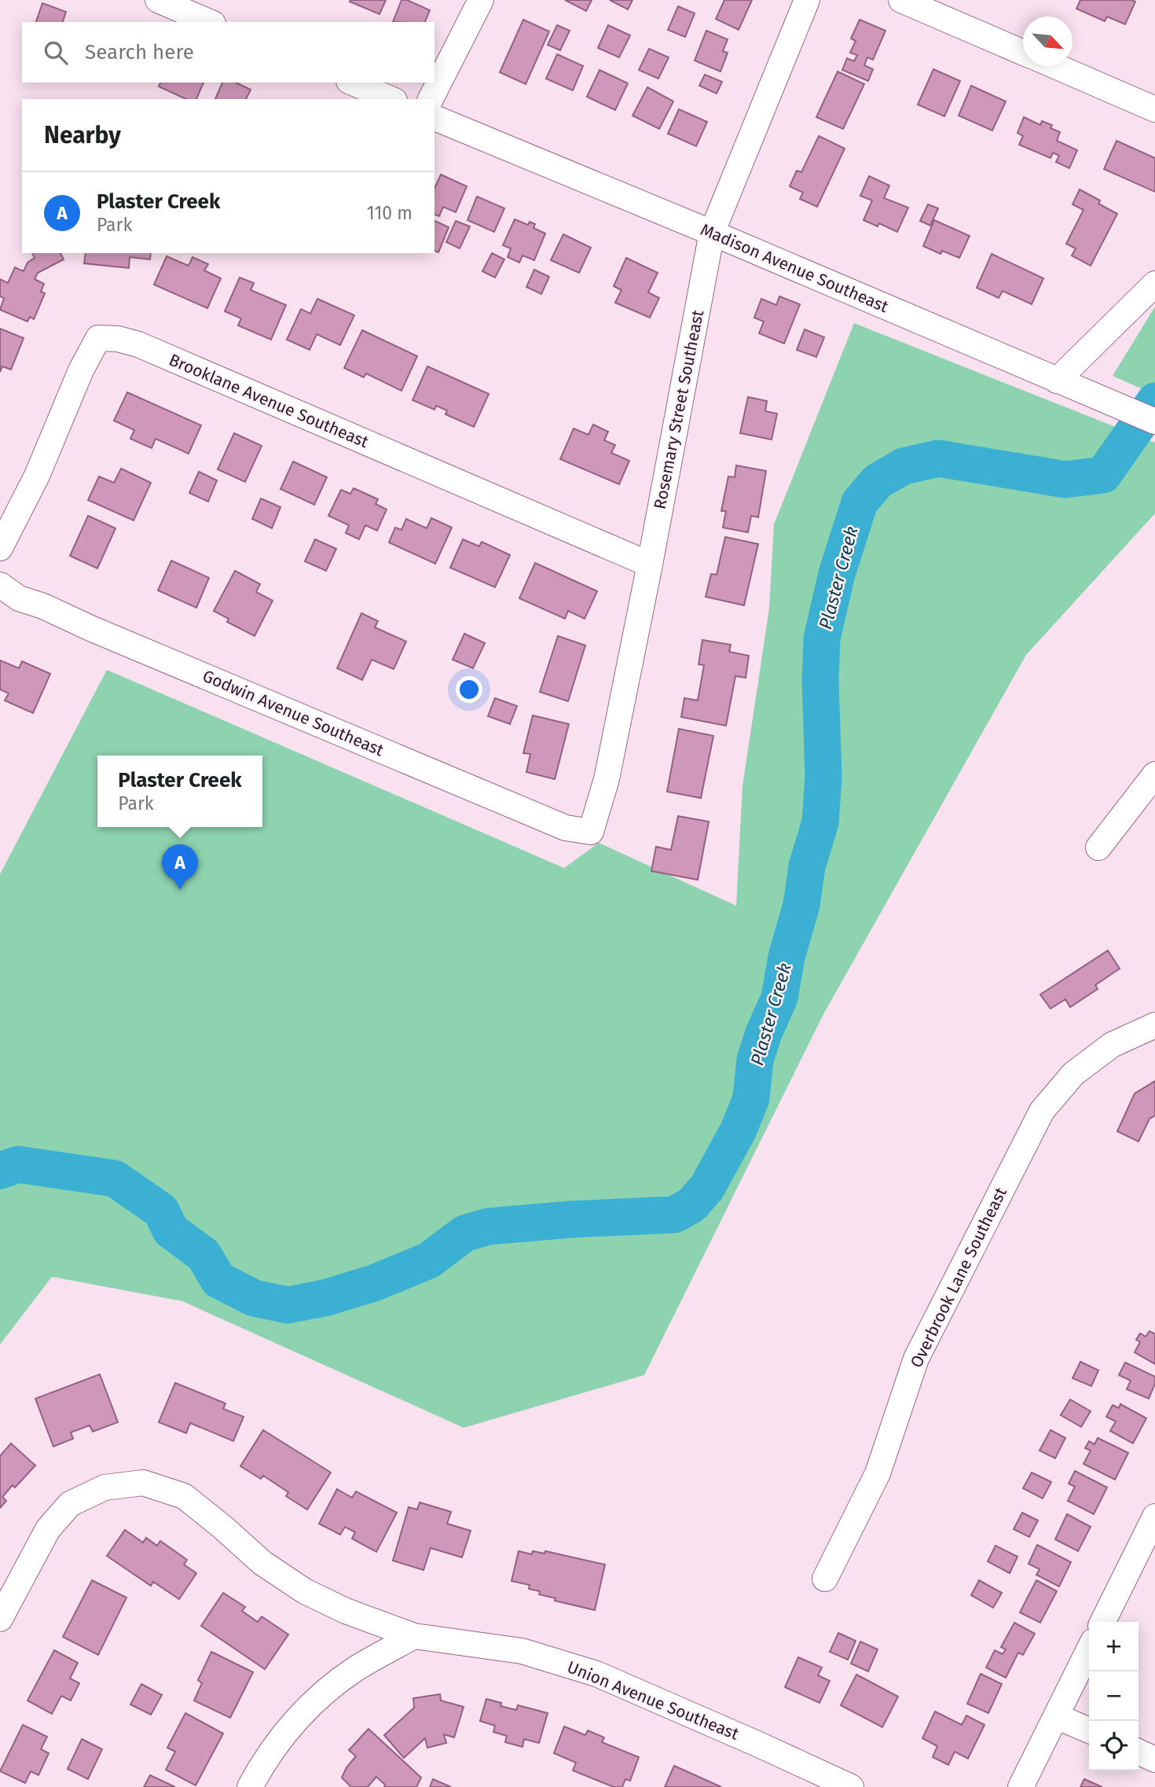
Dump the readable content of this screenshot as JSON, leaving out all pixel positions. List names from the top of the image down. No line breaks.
{"streets":{"street":["Madison Avenue Southeast","Brooklane Avenue Southeast","Rosemary Street Southeast","Godwin Avenue Southeast","Overbrook Lane Southeast","Union Avenue Southeast"]},"crossings":[["Madison Avenue Southeast","Rosemary Street Southeast"],["Brooklane Avenue Southeast","Rosemary Street Southeast"],["Rosemary Street Southeast","Godwin Avenue Southeast"]],"water":["Plaster Creek"],"north":"bottom right","page":{"search":"Search here","heading":"Nearby","list":[{"mark":"A","name":"Plaster Creek","note":"Park","value":"110 m"}],"popup":["Plaster Creek","Park"],"pins":"A","map_buttons":["+","−"]}}
